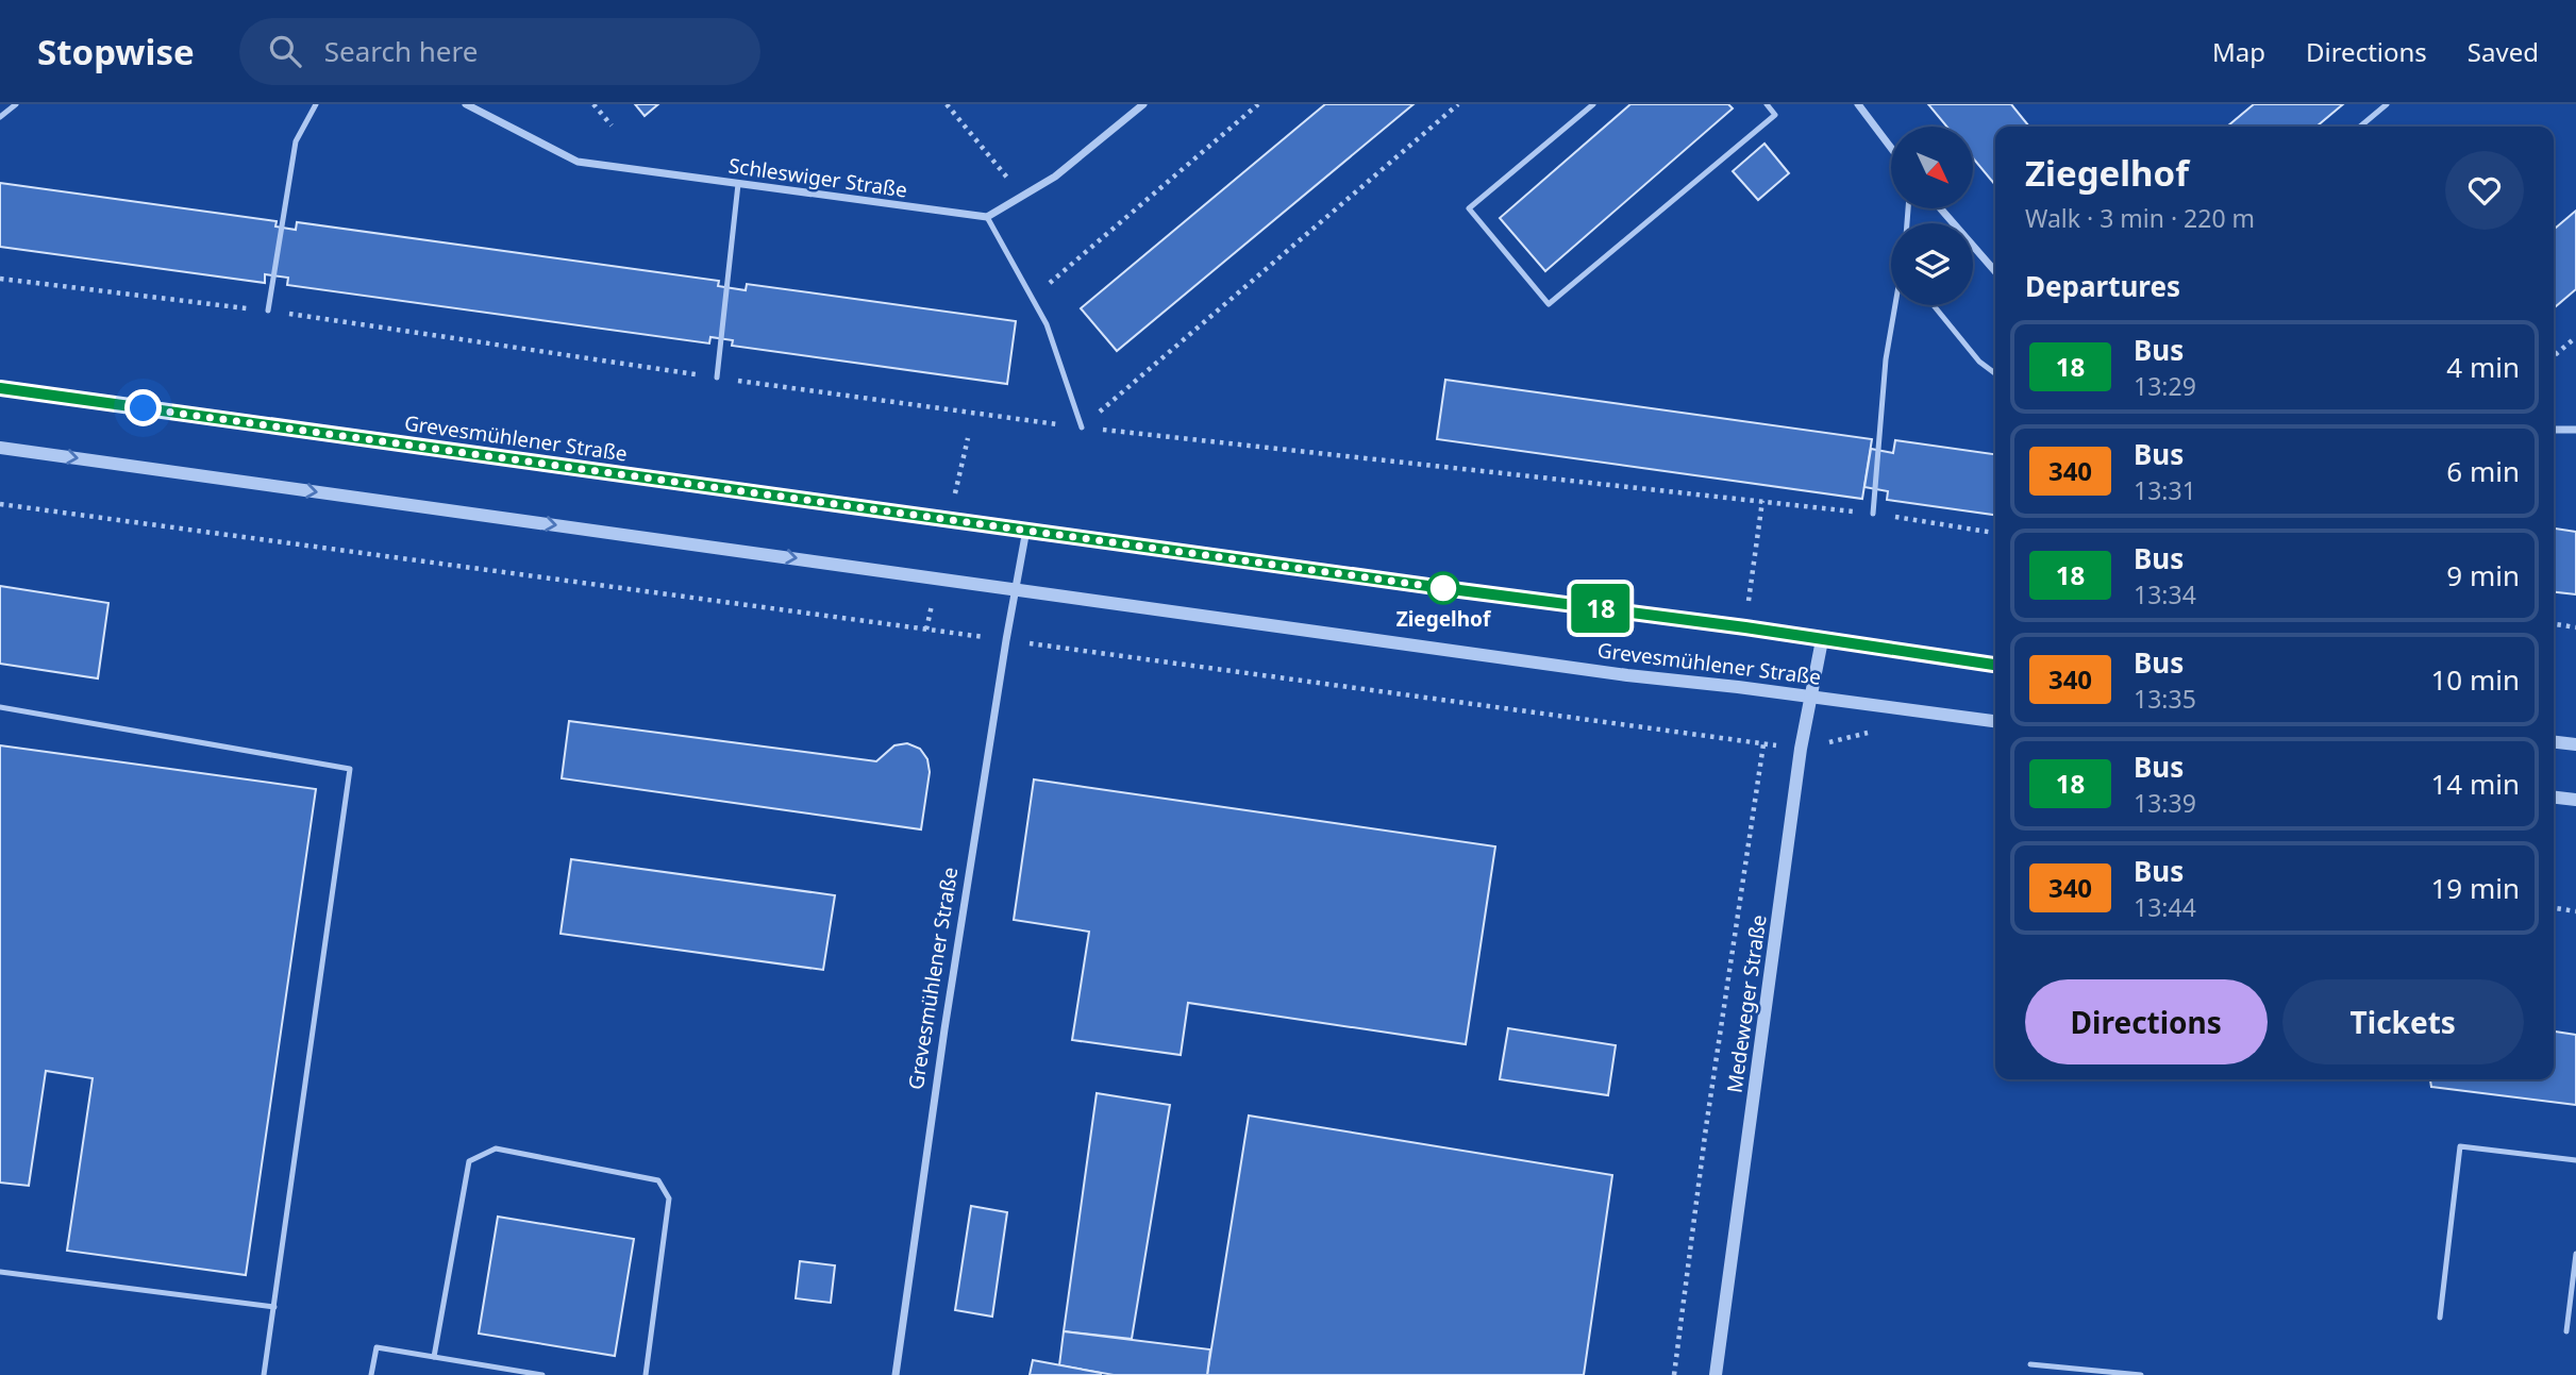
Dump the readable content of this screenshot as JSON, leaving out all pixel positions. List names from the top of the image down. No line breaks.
{"streets":{"street":["Schleswiger Straße","Grevesmühlener Straße","Medeweger Straße"]},"crossings":[["Grevesmühlener Straße","Medeweger Straße"]],"places":["Ziegelhof"],"lines":["bus line 18"],"north":"bottom right","page":{"header":"Stopwise","search":"Search here","nav":["Map","Directions","Saved"],"on_map":"18","heading":[["Ziegelhof","Walk · 3 min · 220 m"],"Departures"],"list":[{"mark":"18","name":"Bus","note":"13:29","value":"4 min"},{"mark":"340","name":"Bus","note":"13:31","value":"6 min"},{"mark":"18","name":"Bus","note":"13:34","value":"9 min"},{"mark":"340","name":"Bus","note":"13:35","value":"10 min"},{"mark":"18","name":"Bus","note":"13:39","value":"14 min"},{"mark":"340","name":"Bus","note":"13:44","value":"19 min"}],"buttons":["Directions","Tickets"]}}
